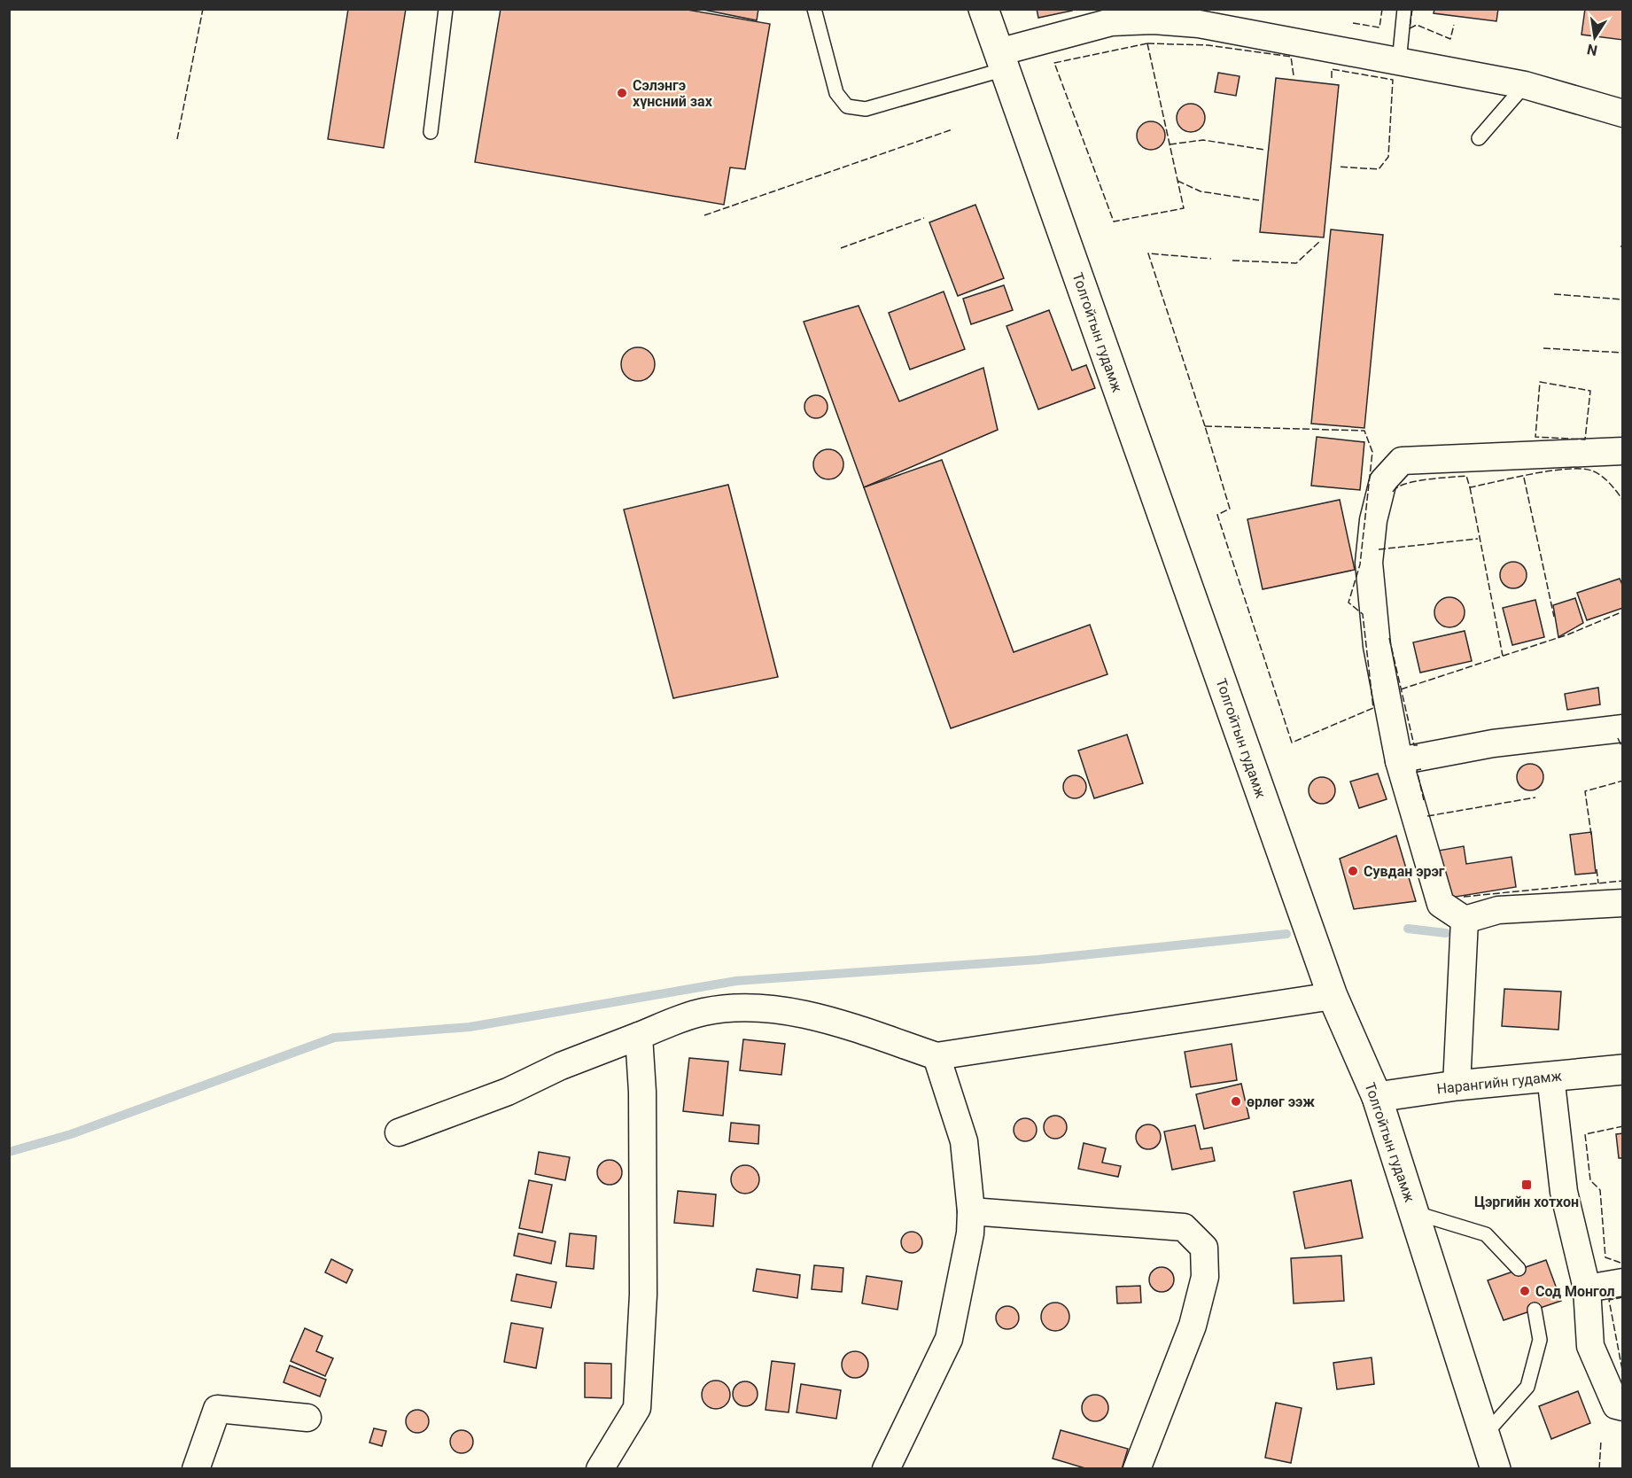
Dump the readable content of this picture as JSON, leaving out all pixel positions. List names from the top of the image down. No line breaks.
{"streets":{"main road":["Толгойтын гудамж","Нарангийн гудамж"]},"crossings":[["Толгойтын гудамж","Нарангийн гудамж"]],"places":{"other":["Сэлэнгэ хүнсний зах","Сувдан эрэг","өрлөг ээж","Сод Монгол"],"transit":["Цэргийн хотхон"]},"north":"bottom"}
